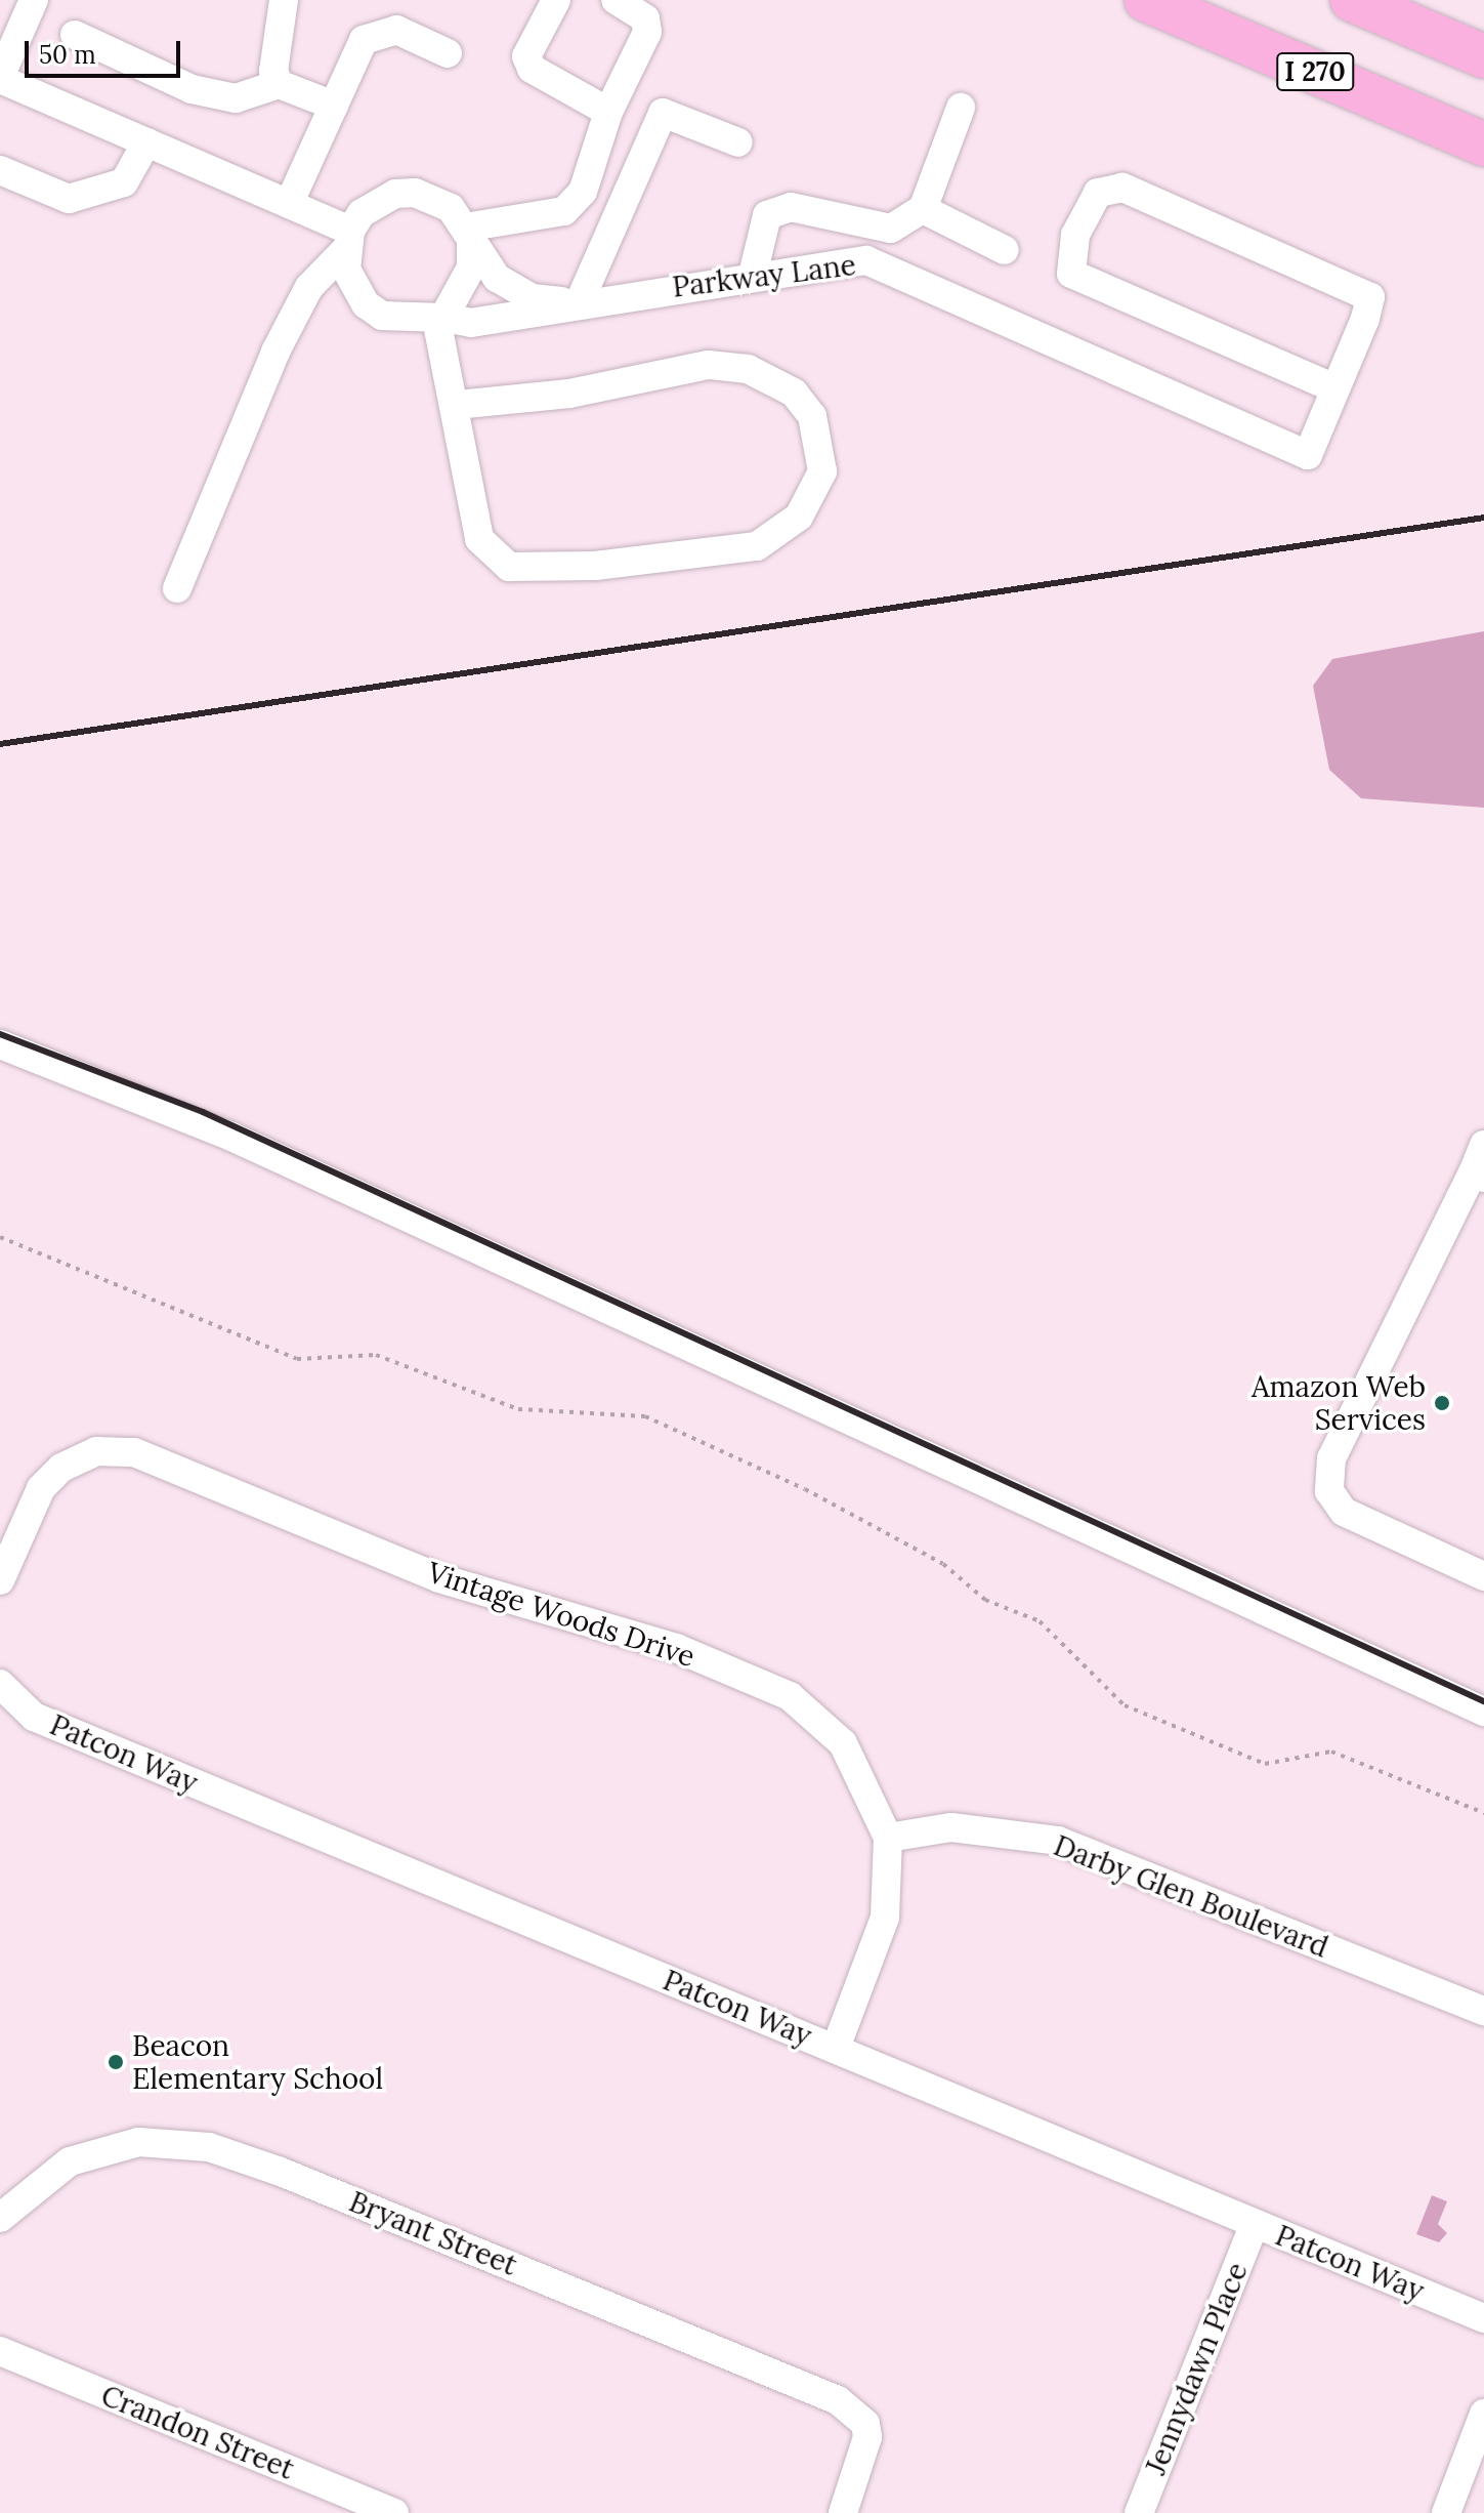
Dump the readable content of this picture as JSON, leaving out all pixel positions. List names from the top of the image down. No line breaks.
{"streets":{"highway":["I 270"],"street":["Parkway Lane","Vintage Woods Drive","Patcon Way","Darby Glen Boulevard","Bryant Street","Jennydawn Place","Crandon Street"]},"crossings":[["Vintage Woods Drive","Patcon Way"],["Vintage Woods Drive","Darby Glen Boulevard"],["Patcon Way","Jennydawn Place"]],"places":["Amazon Web Services","Beacon Elementary School"],"scale_bar":"50 m"}
